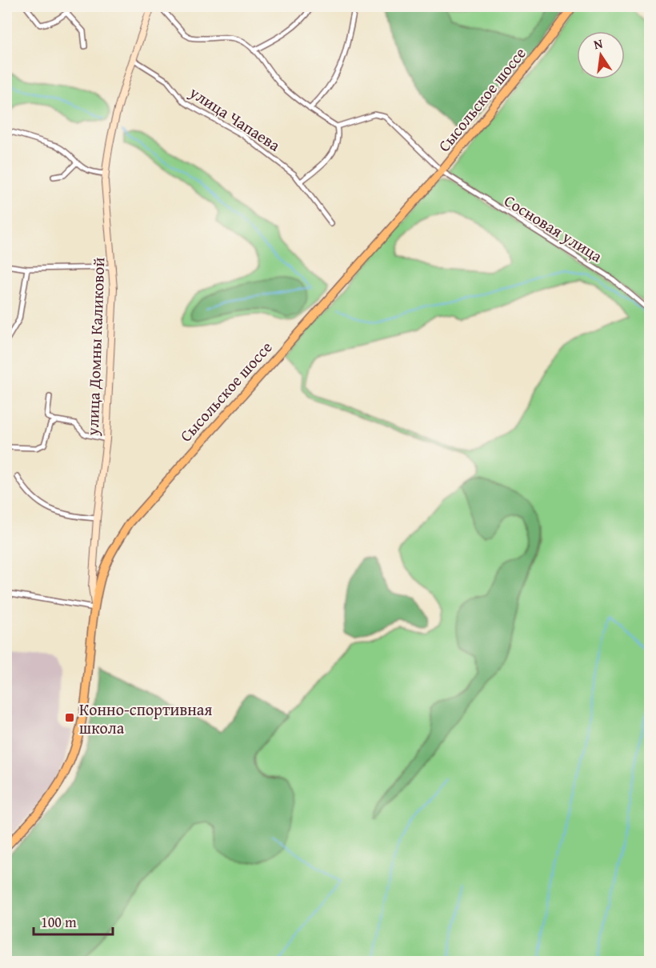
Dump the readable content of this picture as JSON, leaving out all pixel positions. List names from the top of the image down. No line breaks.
{"streets":{"highway":["Сысольское шоссе"],"main road":["улица Домны Каликовой"],"street":["улица Чапаева","Сосновая улица"]},"crossings":[["Сысольское шоссе","Сосновая улица"],["Сысольское шоссе","улица Домны Каликовой"],["улица Чапаева","улица Домны Каликовой"]],"places":{"transit":["Конно-спортивная школа"]},"scale_bar":"100 m","north":"top"}
